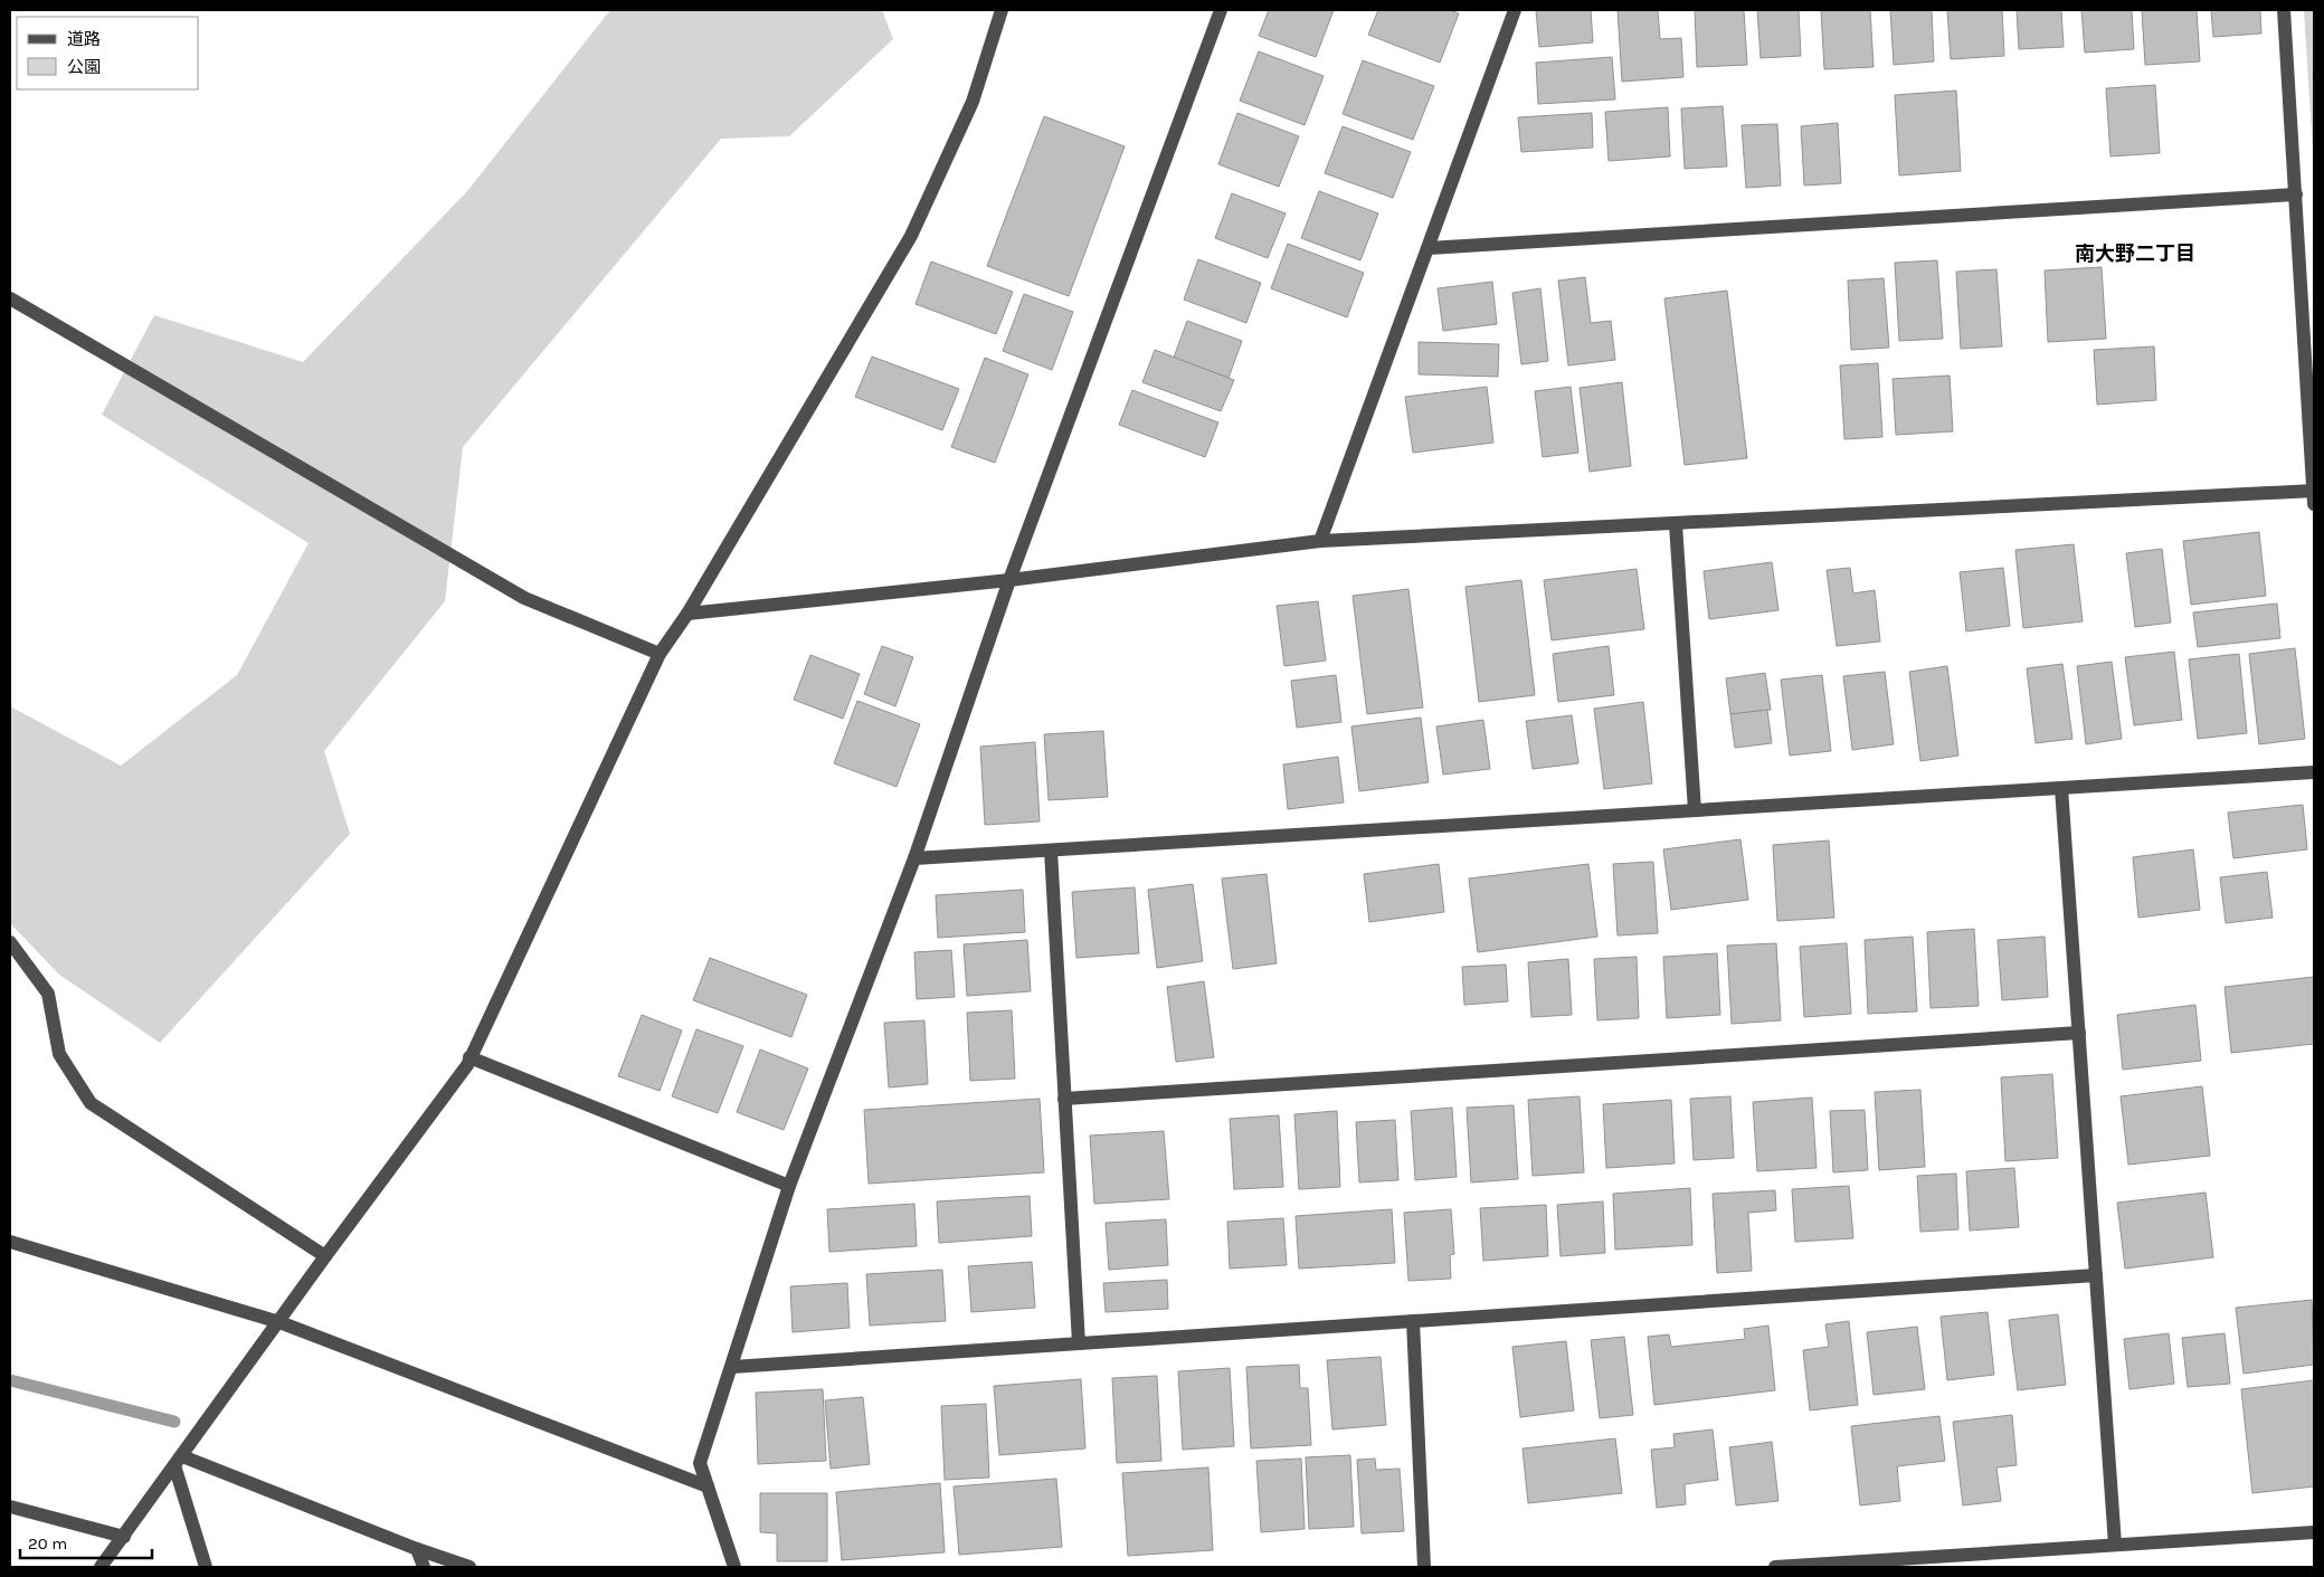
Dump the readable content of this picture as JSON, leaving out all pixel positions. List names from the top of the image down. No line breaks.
{"districts":["南大野二丁目"],"legend":["道路","公園"],"scale_bar":"20 m"}
